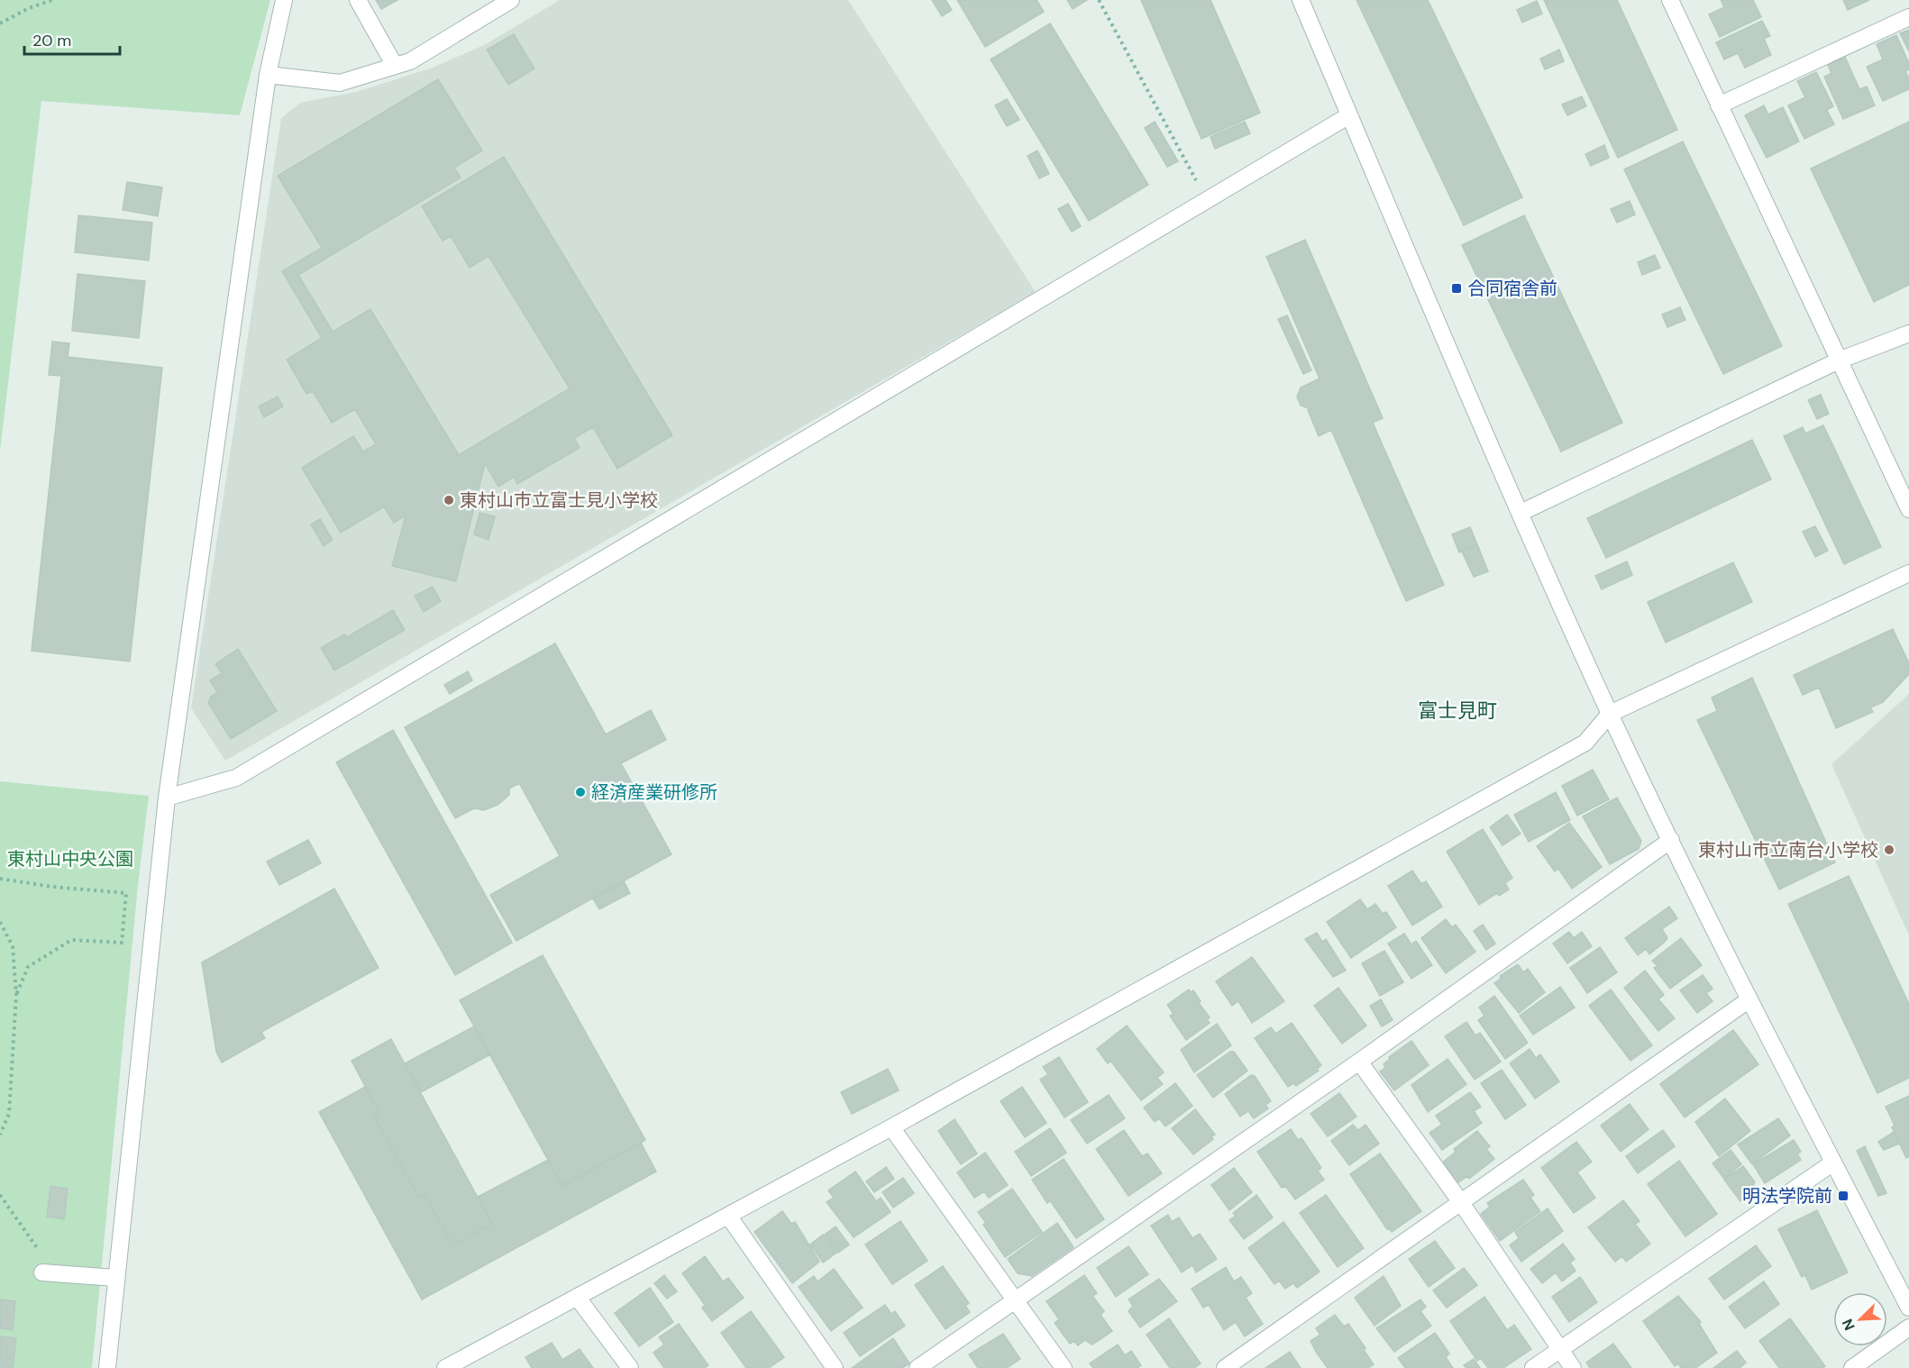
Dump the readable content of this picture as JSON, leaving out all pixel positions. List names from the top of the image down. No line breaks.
{"districts":["富士見町"],"parks":["東村山中央公園"],"places":{"transit":["合同宿舎前","明法学院前"],"other":["東村山市立富士見小学校","経済産業研修所","東村山市立南台小学校"]},"scale_bar":"20 m","north":"bottom left"}
